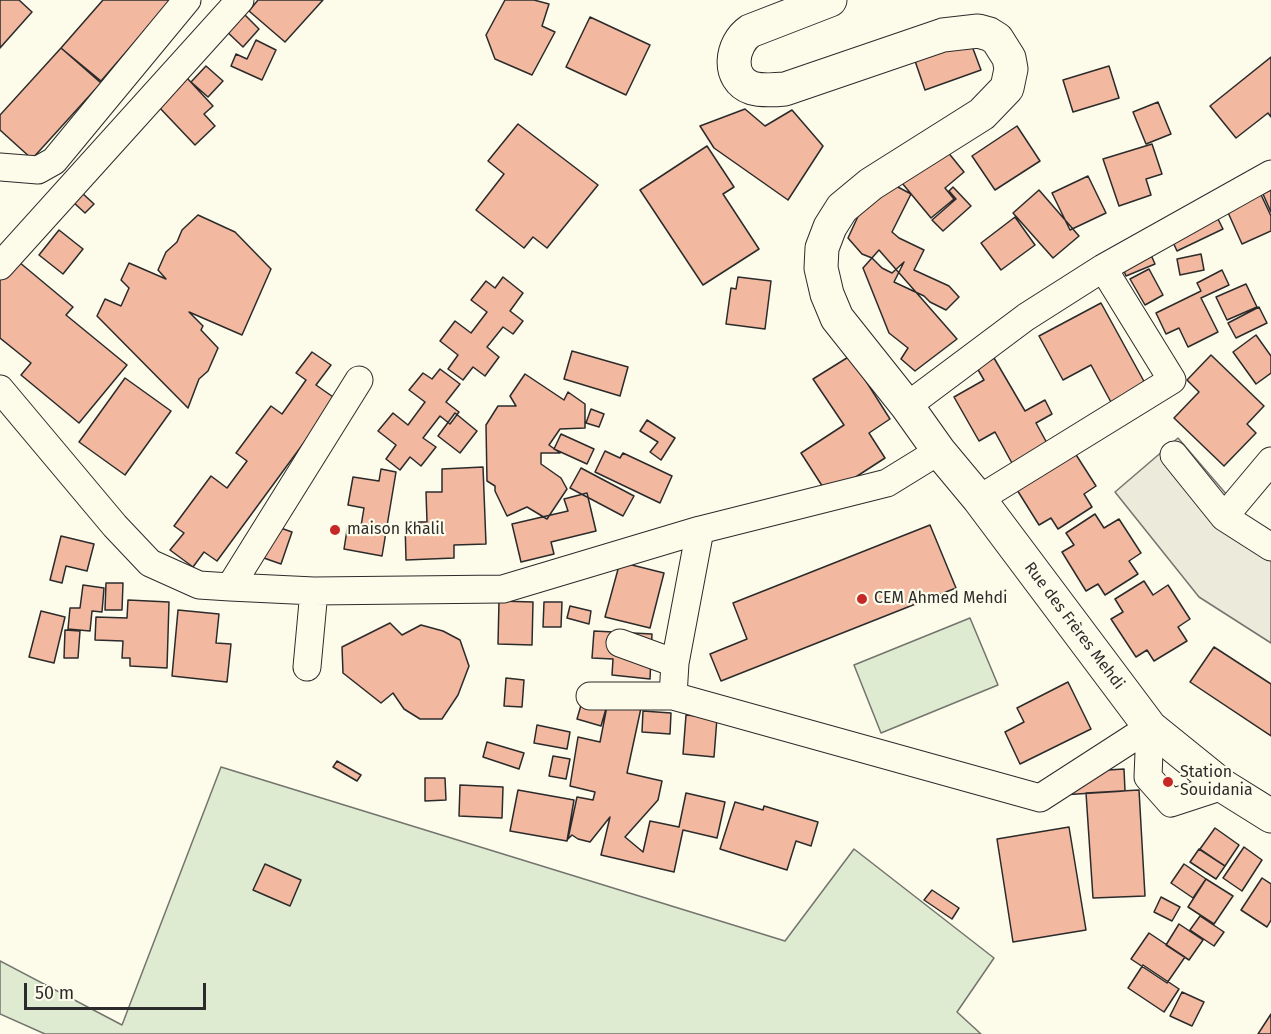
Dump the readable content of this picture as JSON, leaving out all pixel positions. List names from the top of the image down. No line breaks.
{"streets":{"main road":["Rue des Frères Mehdi"]},"places":["maison khalil","CEM Ahmed Mehdi","Station Souidania"],"scale_bar":"50 m"}
